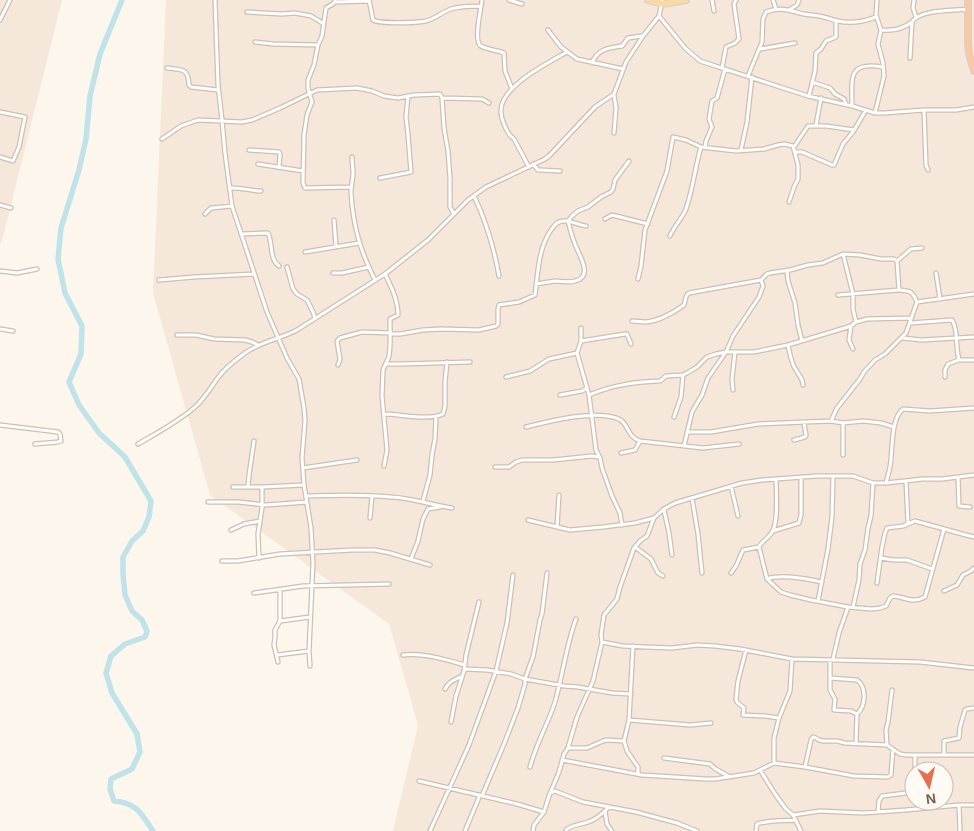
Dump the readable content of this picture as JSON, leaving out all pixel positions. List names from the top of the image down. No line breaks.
{"north":"bottom"}
